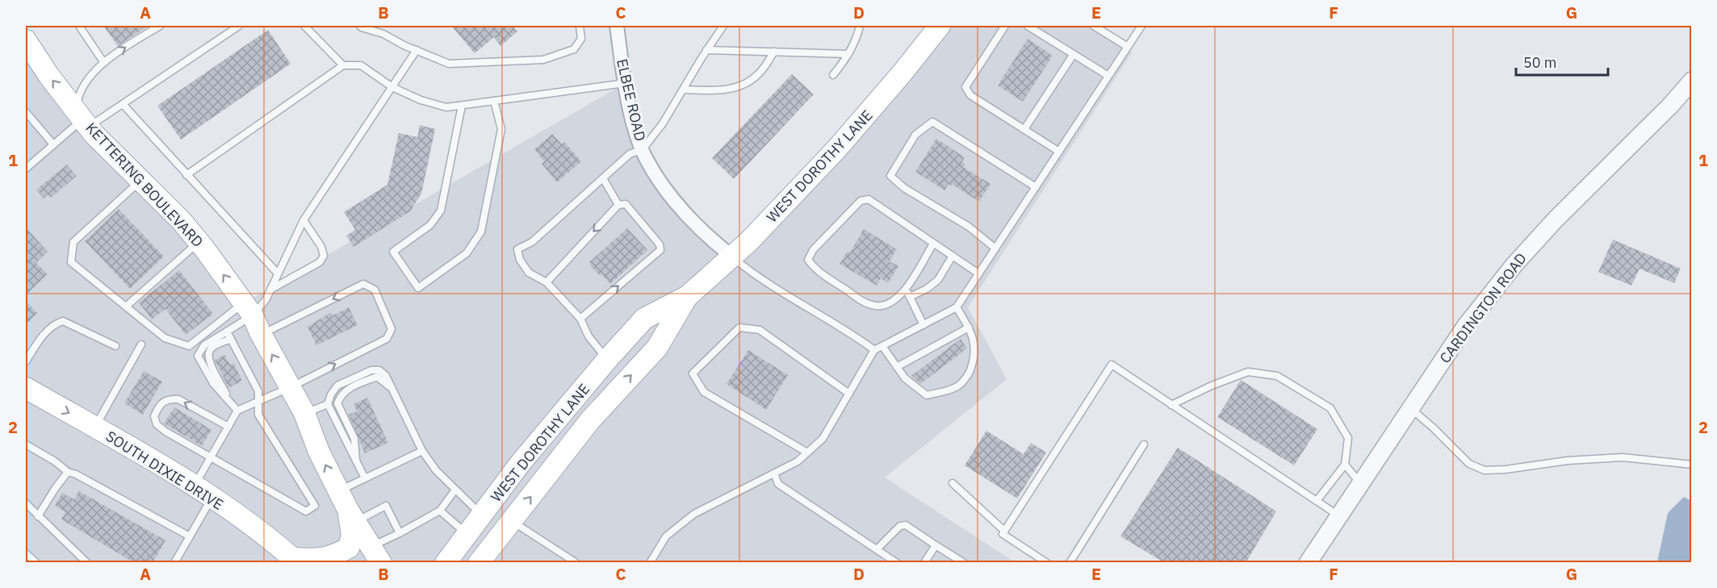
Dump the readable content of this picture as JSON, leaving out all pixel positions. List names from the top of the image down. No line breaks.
{"streets":{"main road":["WEST DOROTHY LANE","KETTERING BOULEVARD","SOUTH DIXIE DRIVE"],"street":["ELBEE ROAD","CARDINGTON ROAD"]},"crossings":[["ELBEE ROAD","WEST DOROTHY LANE"]],"one_way":["KETTERING BOULEVARD"],"scale_bar":"50 m","grid":{"columns":["A","B","C","D","E","F","G"],"rows":["1","2"]}}
